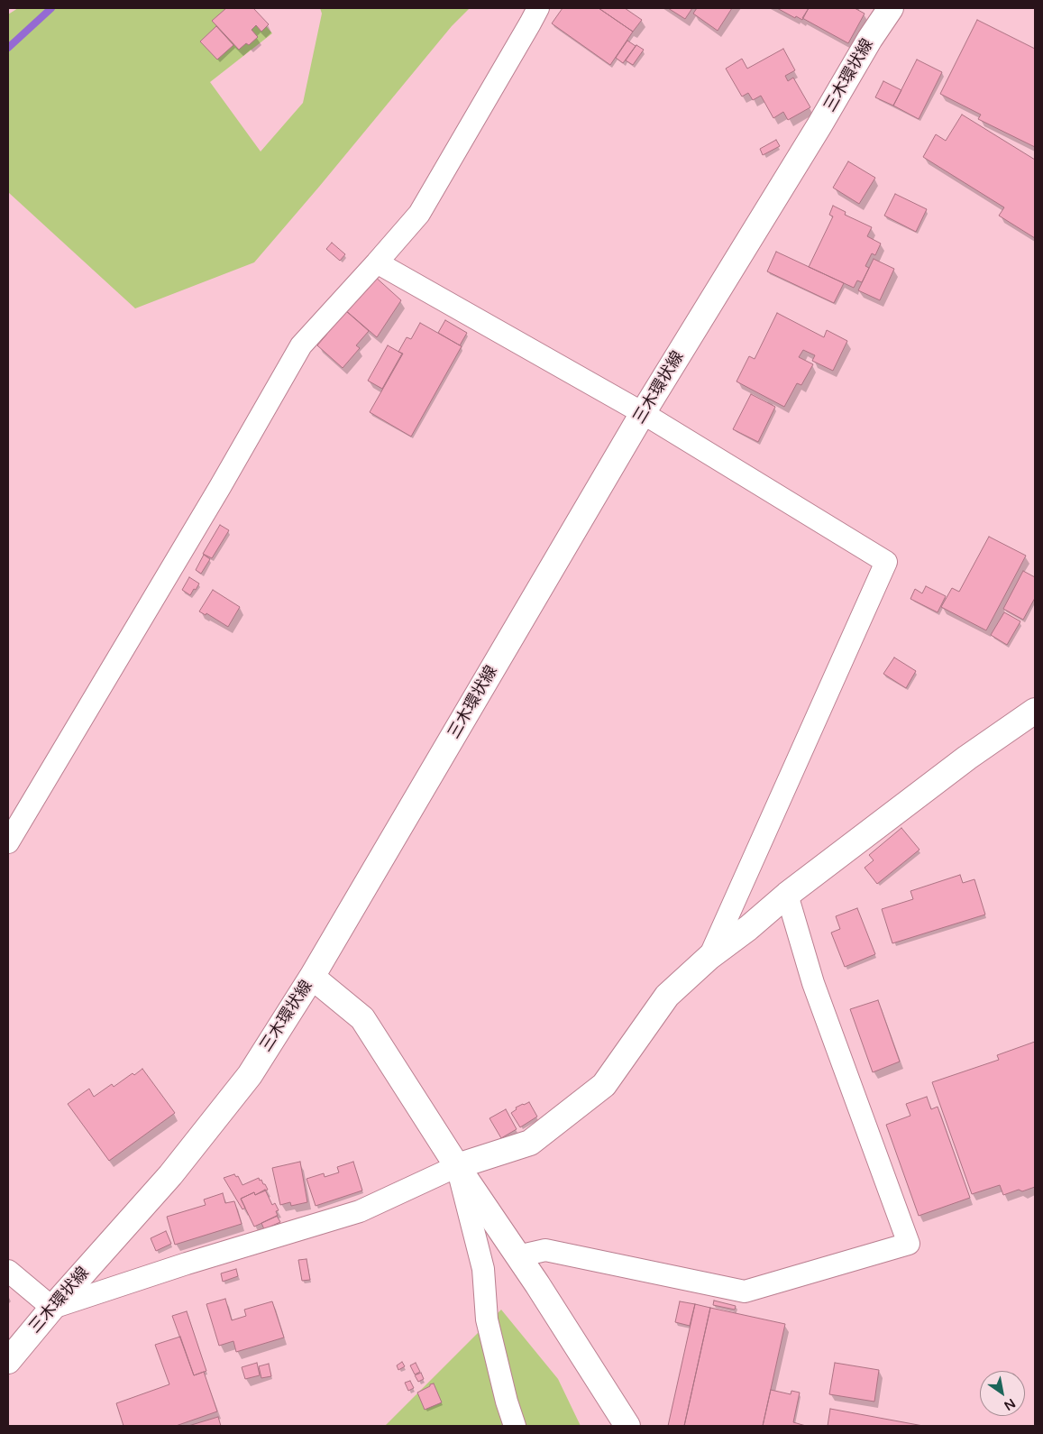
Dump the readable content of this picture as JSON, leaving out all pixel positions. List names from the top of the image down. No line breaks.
{"streets":{"main road":["三木環状線"]},"north":"bottom right"}
